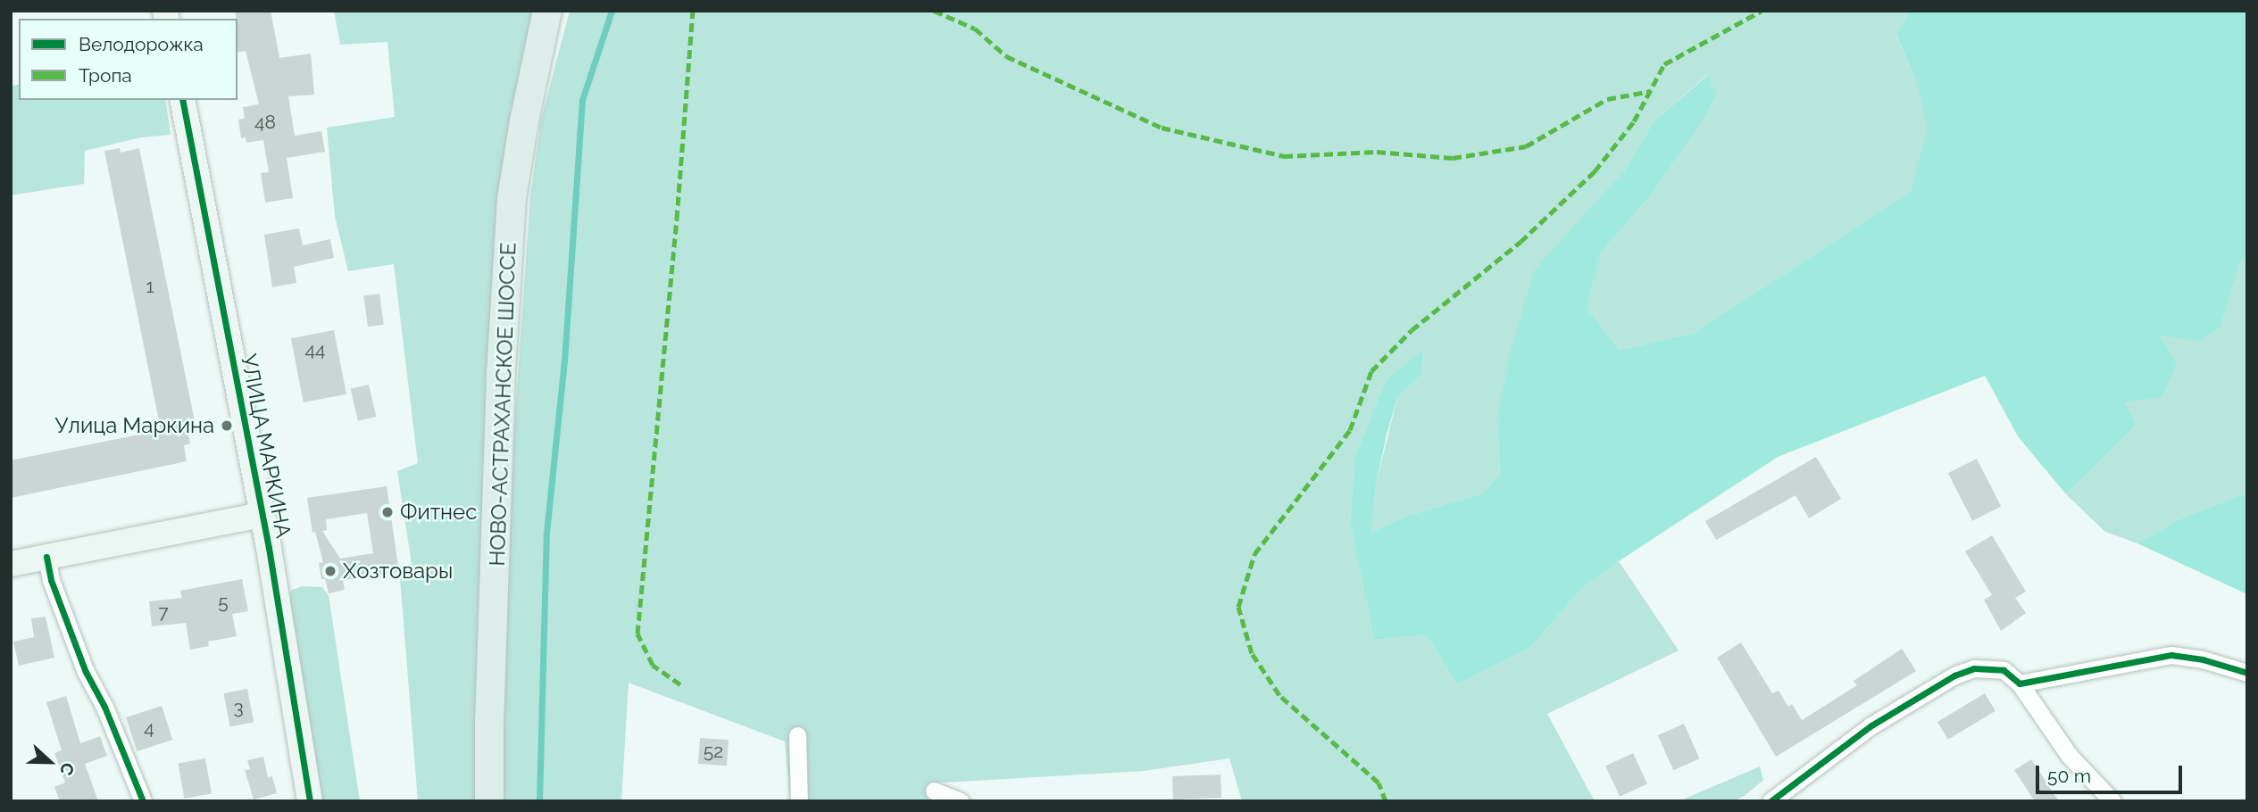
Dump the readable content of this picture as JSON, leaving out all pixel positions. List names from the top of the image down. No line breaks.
{"streets":{"main road":["НОВО-АСТРАХАНСКОЕ ШОССЕ"],"street":["УЛИЦА МАРКИНА"]},"places":["Улица Маркина","Фитнес","Хозтовары"],"house_numbers":["48","1","44","5","7","3","4","52"],"legend":["Велодорожка","Тропа"],"scale_bar":"50 m","north":"right"}
